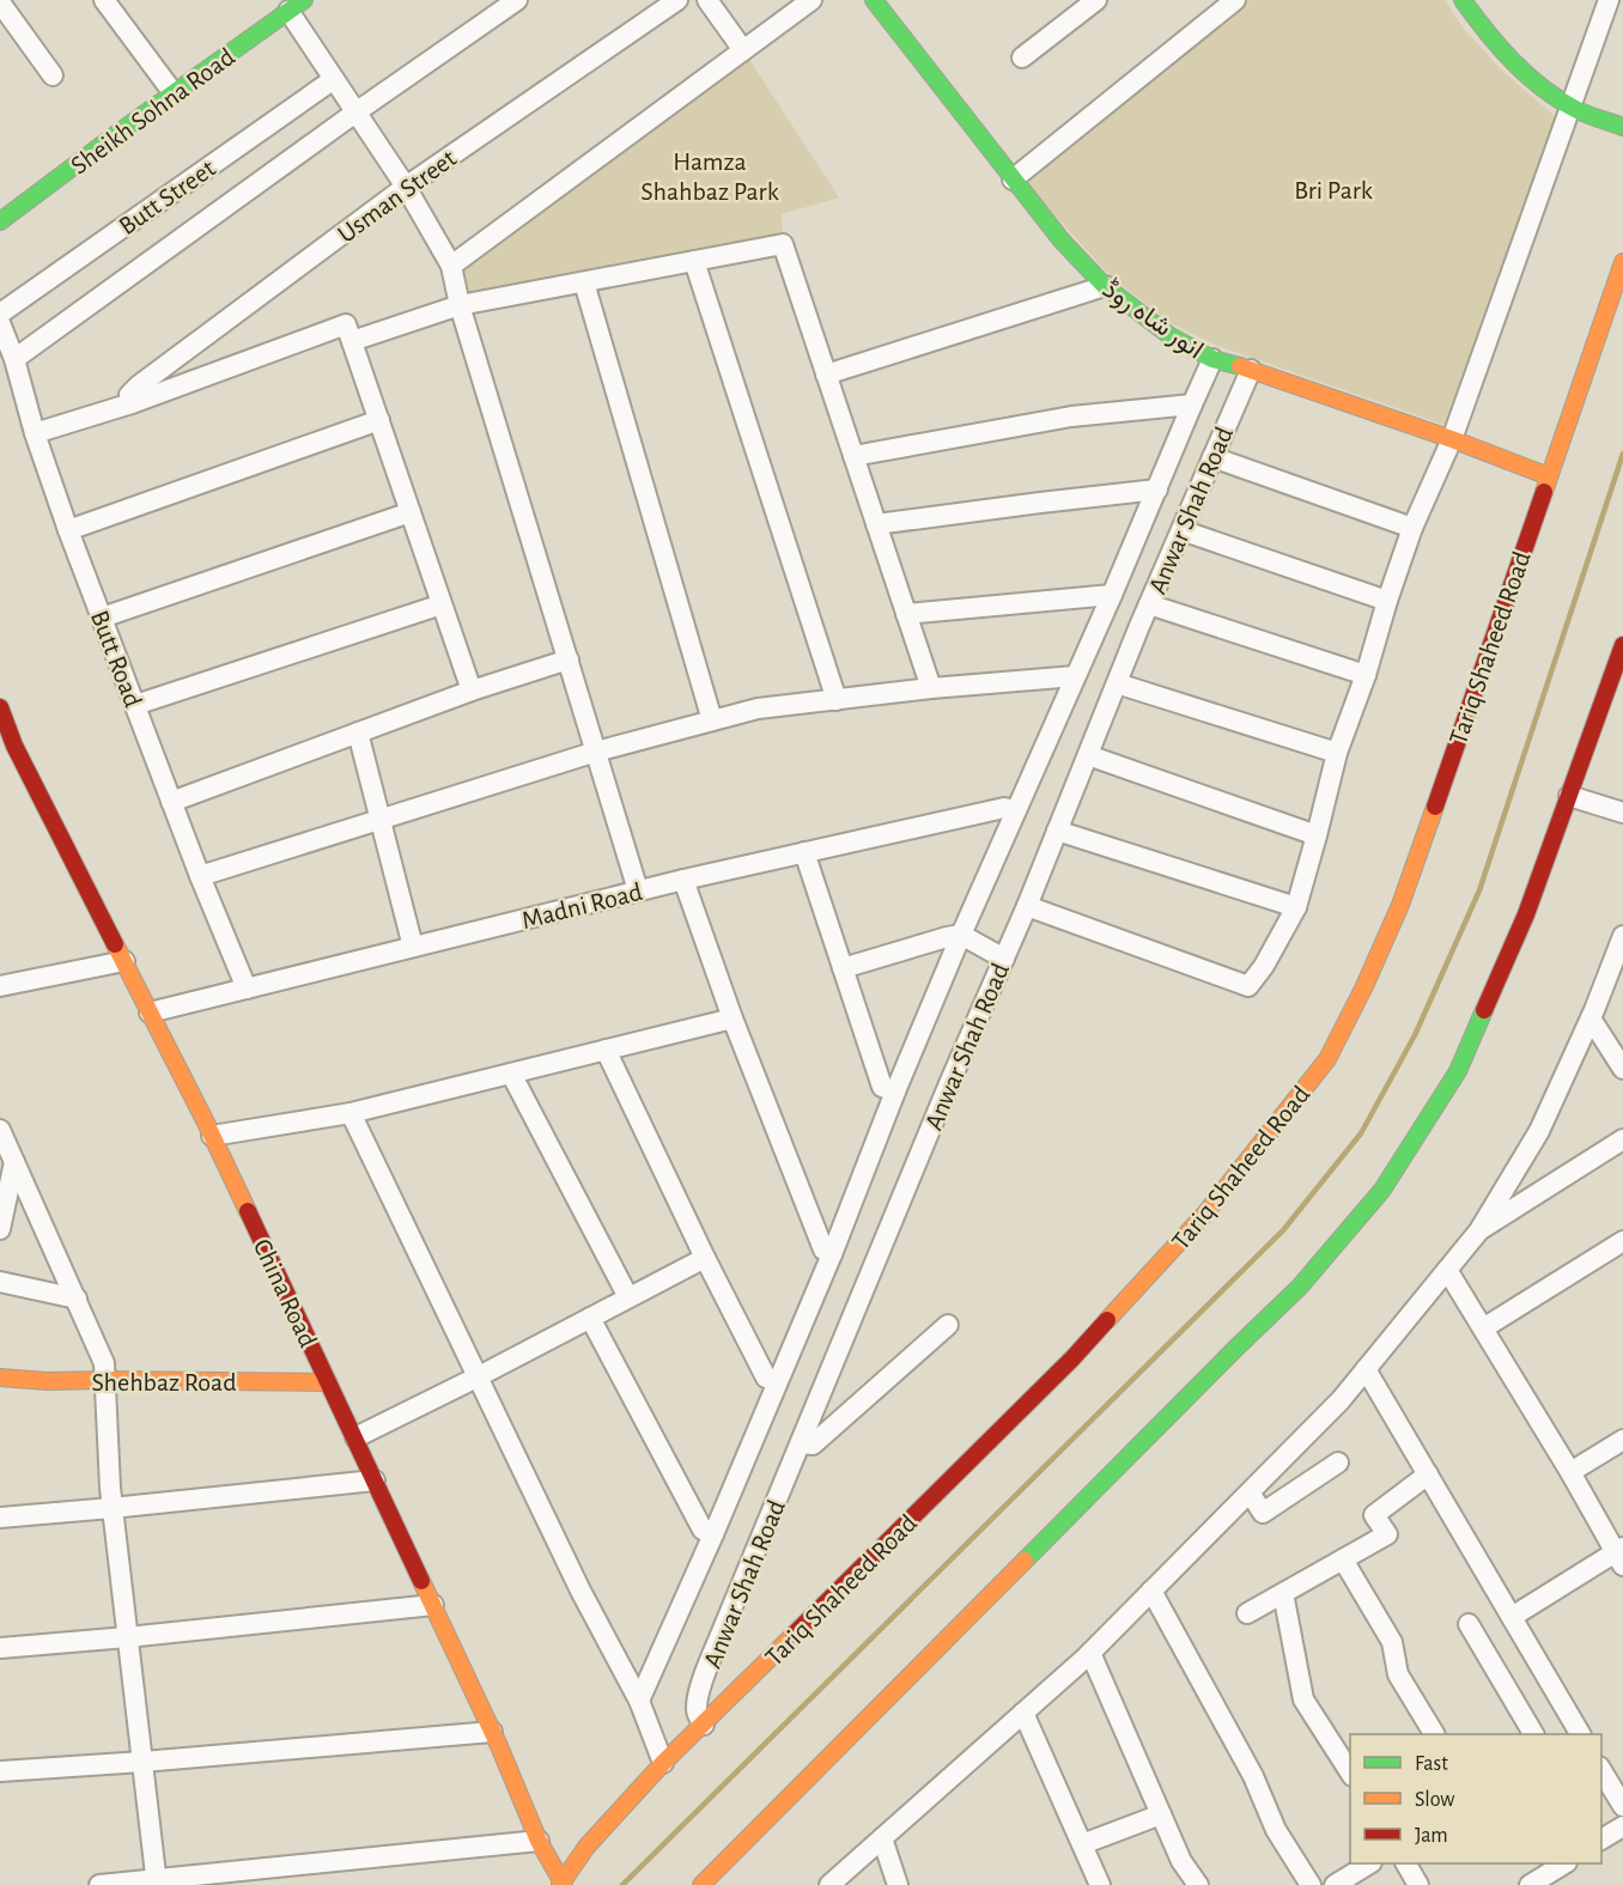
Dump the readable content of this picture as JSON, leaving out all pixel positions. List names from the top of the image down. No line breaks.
{"streets":{"main road":["Sheikh Sohna Road","انور شاہ روڈ","Tariq Shaheed Road","China Road","Shehbaz Road"],"street":["Usman Street","Butt Street","Anwar Shah Road","Butt Road","Madni Road"]},"crossings":[["انور شاہ روڈ","Anwar Shah Road"],["انور شاہ روڈ","Tariq Shaheed Road"],["Anwar Shah Road","Tariq Shaheed Road"],["Anwar Shah Road","Madni Road"],["Tariq Shaheed Road","China Road"],["Butt Road","Madni Road"],["Madni Road","China Road"],["China Road","Shehbaz Road"]],"parks":["Hamza Shahbaz Park","Bri Park"],"legend":["Fast","Slow","Jam"]}
